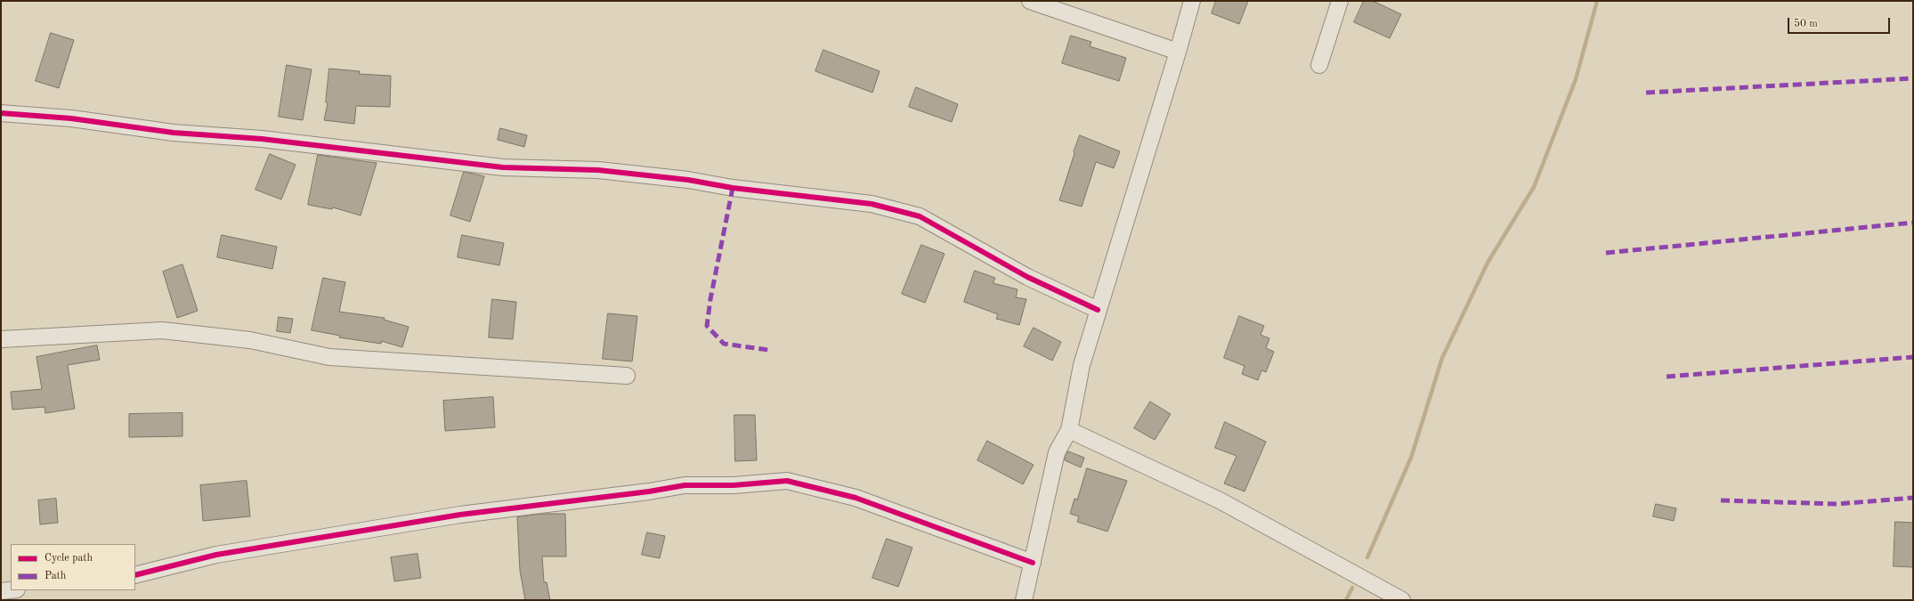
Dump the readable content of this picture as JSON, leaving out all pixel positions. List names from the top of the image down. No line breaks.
{"legend":["Cycle path","Path"],"scale_bar":"50 m"}
